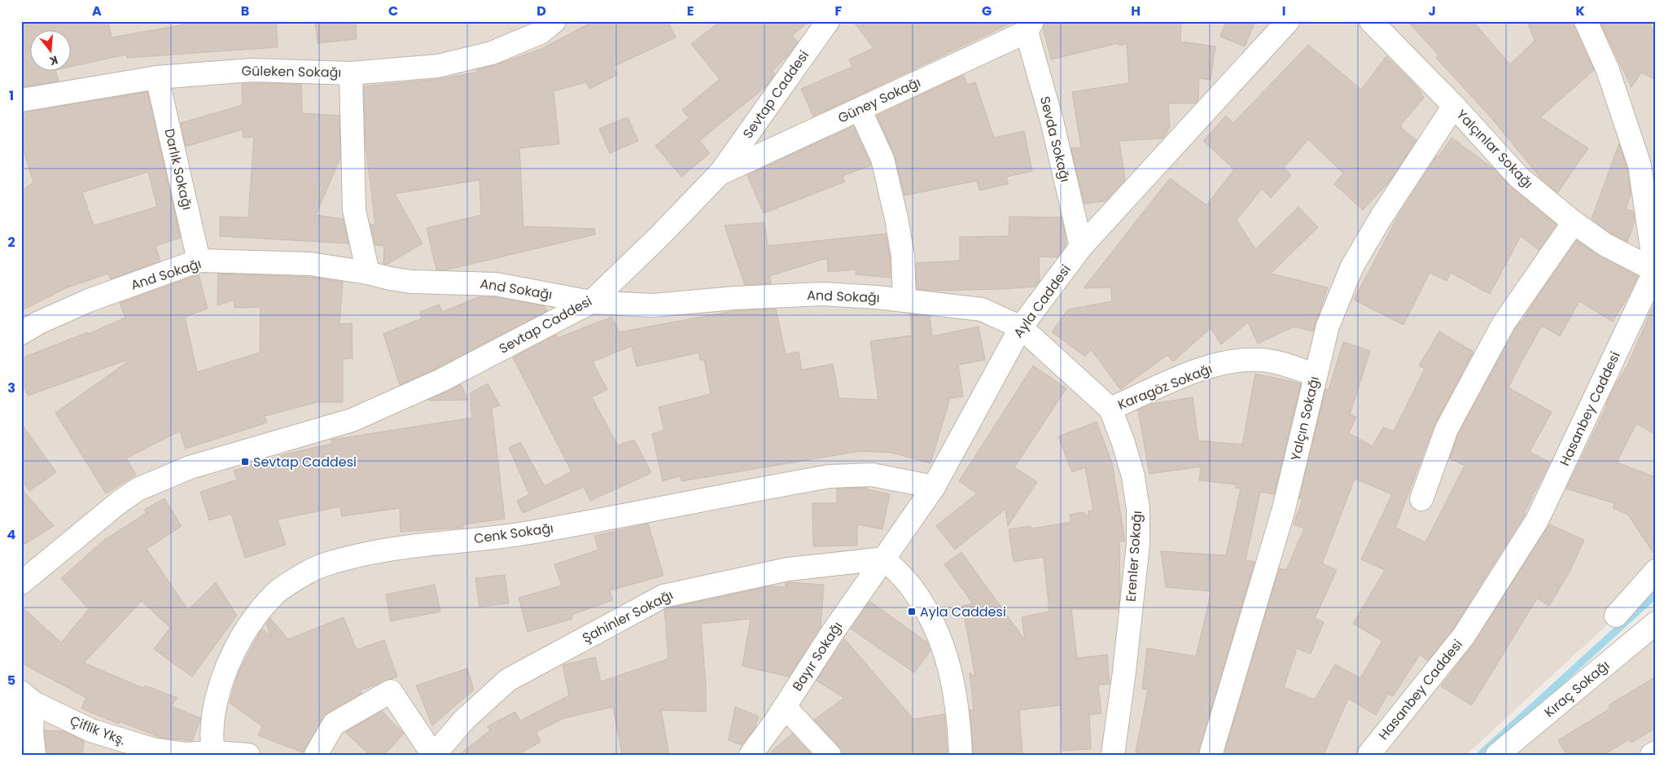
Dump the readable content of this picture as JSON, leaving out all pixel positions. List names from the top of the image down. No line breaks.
{"streets":{"street":["Güleken Sokağı","Sevtap Caddesi","Güney Sokağı","Sevda Sokağı","Yalçınlar Sokağı","Darlık Sokağı","And Sokağı","Ayla Caddesi","Karagöz Sokağı","Hasanbey Caddesi","Yalçın Sokağı","Cenk Sokağı","Erenler Sokağı","Şahinler Sokağı","Bayır Sokağı","Kıraç Sokağı","Çiflik Ykş."]},"crossings":[["Güleken Sokağı","Darlık Sokağı"],["Sevtap Caddesi","Güney Sokağı"],["Sevtap Caddesi","And Sokağı"],["Güney Sokağı","Sevda Sokağı"],["Sevda Sokağı","Ayla Caddesi"],["Yalçınlar Sokağı","Hasanbey Caddesi"],["Yalçınlar Sokağı","Yalçın Sokağı"],["Darlık Sokağı","And Sokağı"],["And Sokağı","Ayla Caddesi"],["And Sokağı","Erenler Sokağı"],["Ayla Caddesi","Cenk Sokağı"],["Ayla Caddesi","Erenler Sokağı"],["Ayla Caddesi","Şahinler Sokağı"],["Ayla Caddesi","Bayır Sokağı"],["Karagöz Sokağı","Yalçın Sokağı"],["Karagöz Sokağı","Erenler Sokağı"],["Cenk Sokağı","Çiflik Ykş."],["Şahinler Sokağı","Bayır Sokağı"]],"places":{"transit":["Sevtap Caddesi","Ayla Caddesi"]},"north":"bottom","grid":{"columns":["A","B","C","D","E","F","G","H","I","J","K"],"rows":["1","2","3","4","5"]}}
